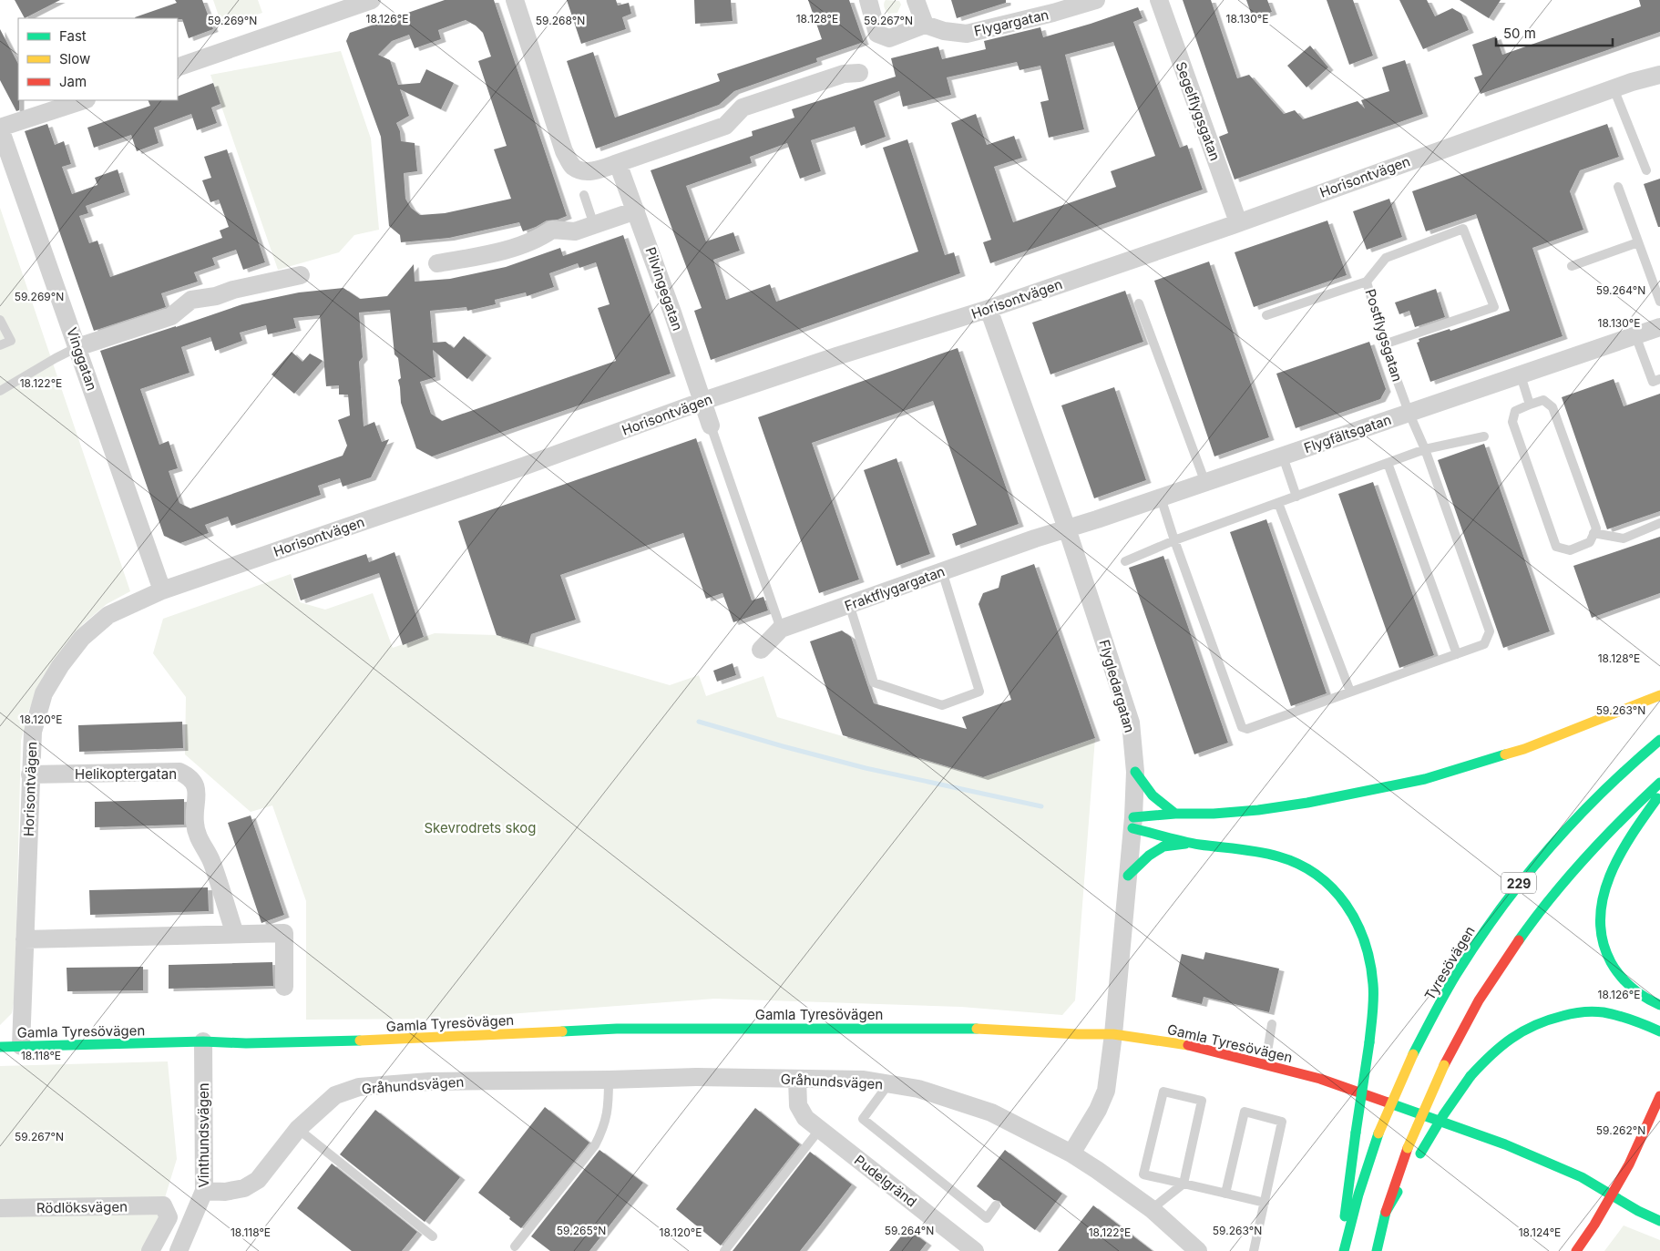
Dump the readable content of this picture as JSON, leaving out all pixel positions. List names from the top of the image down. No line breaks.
{"streets":{"main road":["229","Tyresövägen","Gamla Tyresövägen"],"street":["Flygargatan","Segelflygsgatan","Horisontvägen","Pilvingegatan","Vinggatan","Flygfältsgatan","Fraktflygargatan","Flygledargatan","Helikoptergatan","Gråhundsvägen","Vinthundsvägen","Pudelgränd","Rödlöksvägen"],"lane":["Postflygsgatan"]},"crossings":[["Segelflygsgatan","Horisontvägen"],["Horisontvägen","Pilvingegatan"],["Horisontvägen","Vinggatan"],["Horisontvägen","Flygledargatan"],["Horisontvägen","Helikoptergatan"],["Horisontvägen","Gamla Tyresövägen"],["Pilvingegatan","Fraktflygargatan"],["Postflygsgatan","Flygfältsgatan"],["Flygfältsgatan","Fraktflygargatan"],["Flygfältsgatan","Flygledargatan"],["Flygledargatan","Gamla Tyresövägen"],["Flygledargatan","Gråhundsvägen"],["Gamla Tyresövägen","Vinthundsvägen"],["Gråhundsvägen","Vinthundsvägen"],["Gråhundsvägen","Pudelgränd"]],"parks":["Skevrodrets skog"],"legend":["Fast","Slow","Jam"],"scale_bar":"50 m","coordinates":["18.126°E","18.128°E","18.130°E","59.269°N","59.268°N","59.267°N","59.264°N","18.122°E","59.263°N","18.120°E","18.118°E","59.262°N","59.265°N","18.124°E"]}
